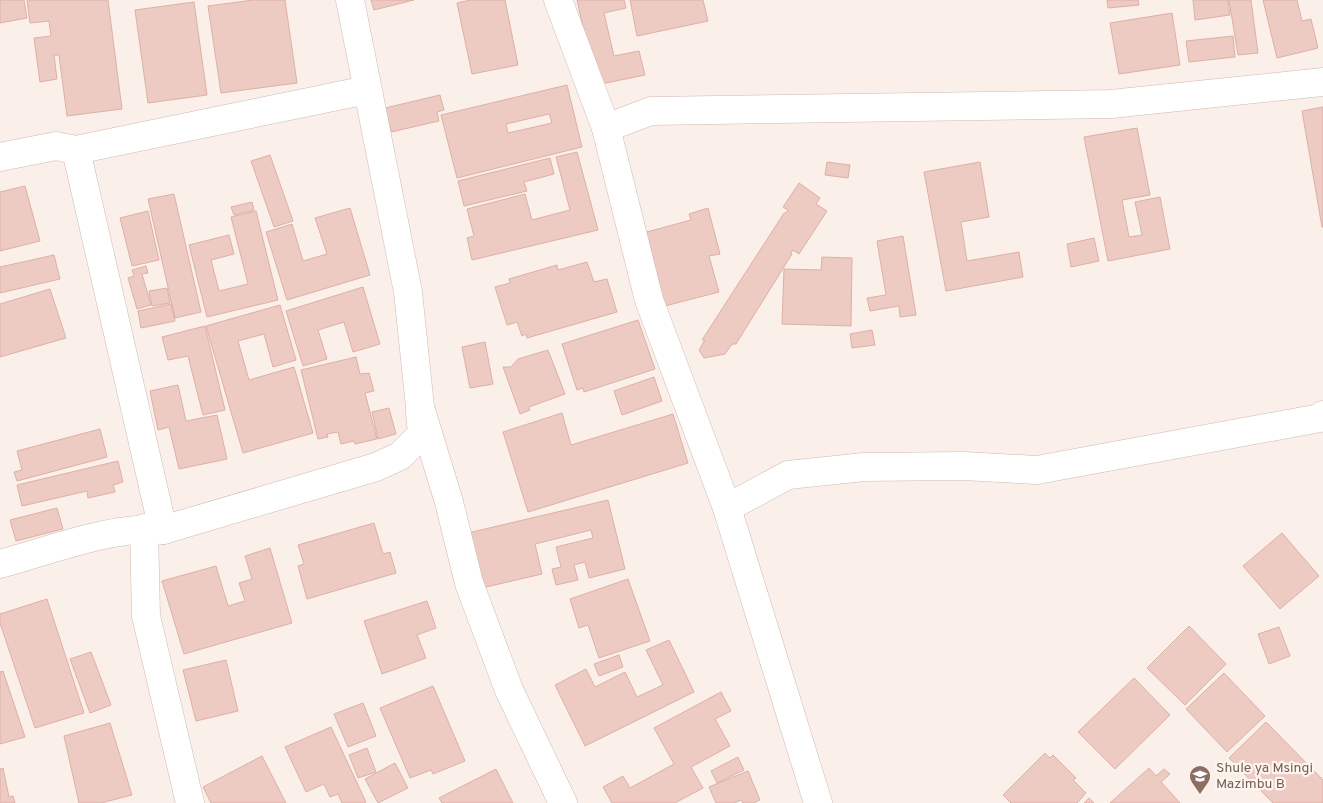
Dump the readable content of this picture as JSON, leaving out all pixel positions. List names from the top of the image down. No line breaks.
{"places":{"school or university":["Shule ya Msingi Mazimbu B"]}}
